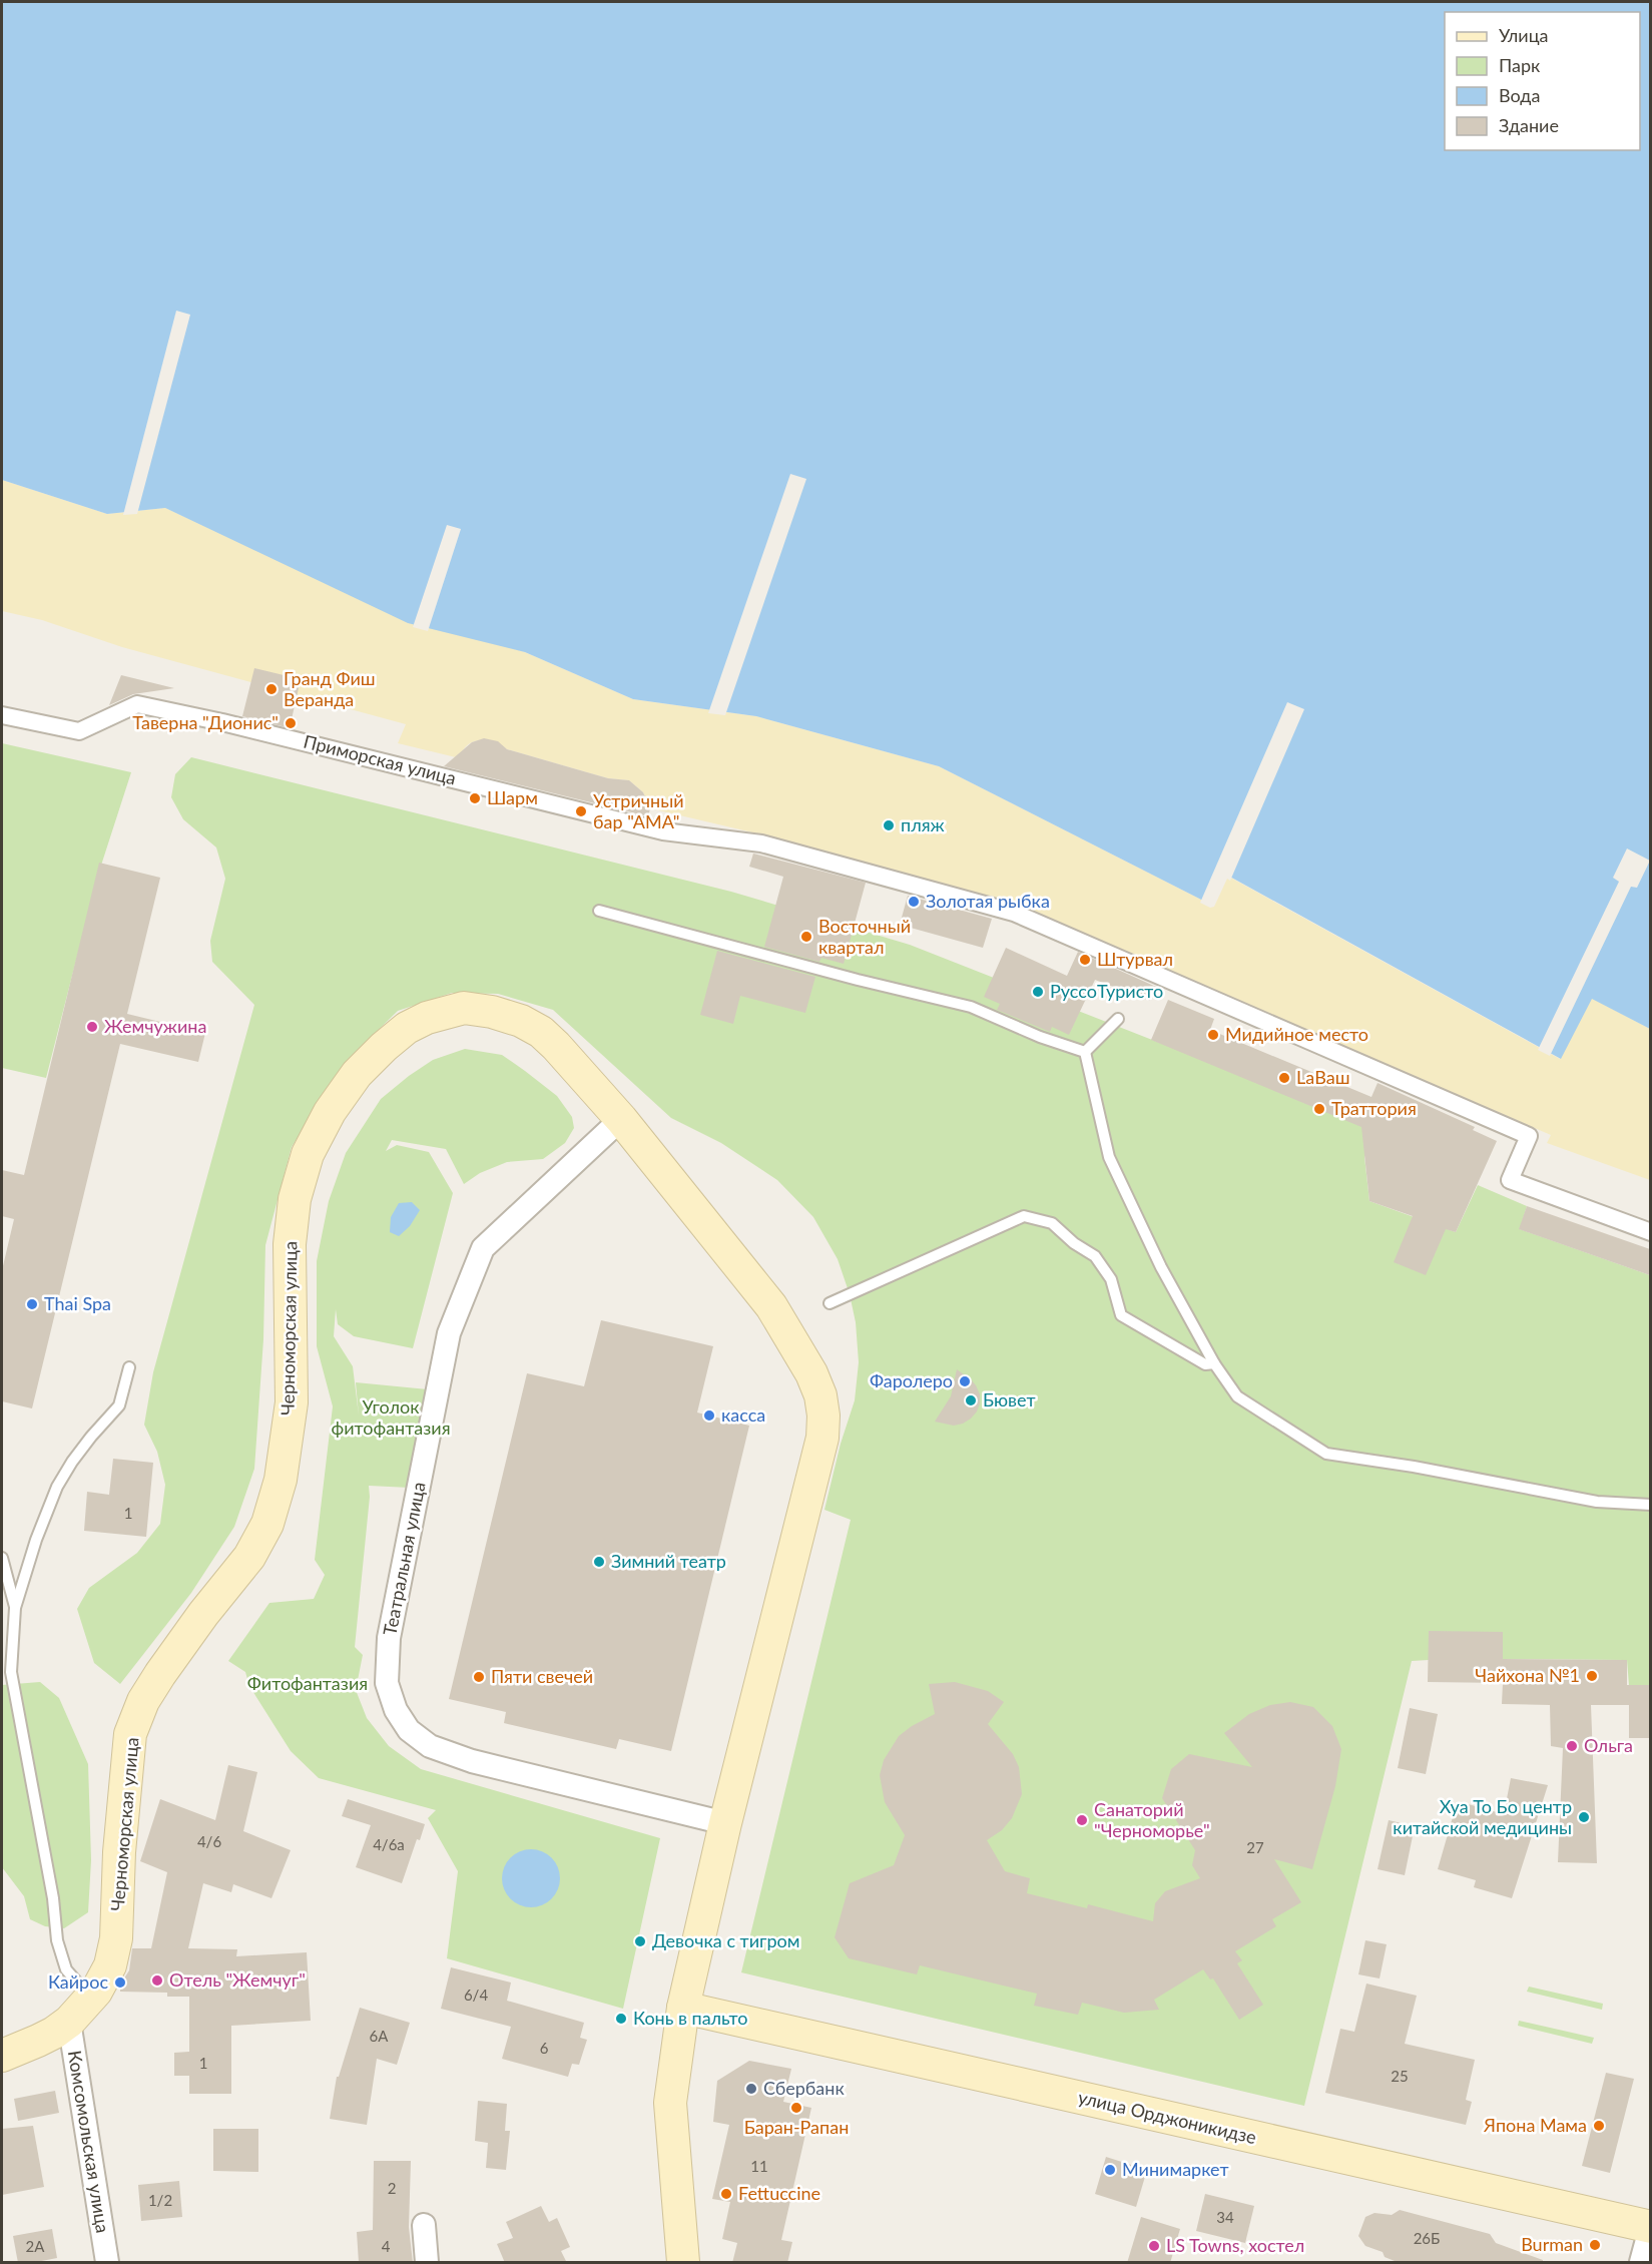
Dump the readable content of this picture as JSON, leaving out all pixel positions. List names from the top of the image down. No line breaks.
{"streets":{"main road":["Черноморская улица","улица Орджоникидзе"],"street":["Приморская улица","Театральная улица","Комсомольская улица"]},"crossings":[["Черноморская улица","Театральная улица"],["Черноморская улица","Комсомольская улица"]],"parks":["Уголок фитофантазия","Фитофантазия"],"places":["Гранд Фиш Веранда","Таверна \"Дионис\"","Шарм","Устричный бар \"АМА\"","пляж","Золотая рыбка","Восточный квартал","Штурвал","РуссоТуристо","Жемчужина","Мидийное место","LaВаш","Траттория","Thai Spa","Фаролеро","Бювет","касса","Зимний театр","Чайхона №1","Пяти свечей","Ольга","Хуа То Бо центр китайской медицины","Санаторий \"Черноморье\"","Девочка с тигром","Отель \"Жемчуг\"","Кайрос","Конь в пальто","Сбербанк","Баран-Рапан","Япона Мама","Минимаркет","Fettuccine","Burman","LS Towns, хостел"],"house_numbers":["1","4/6","4/6а","27","6/4","6А","6","1","25","11","2","1/2","34","26Б","2А","4"],"legend":["Улица","Парк","Вода","Здание"]}
